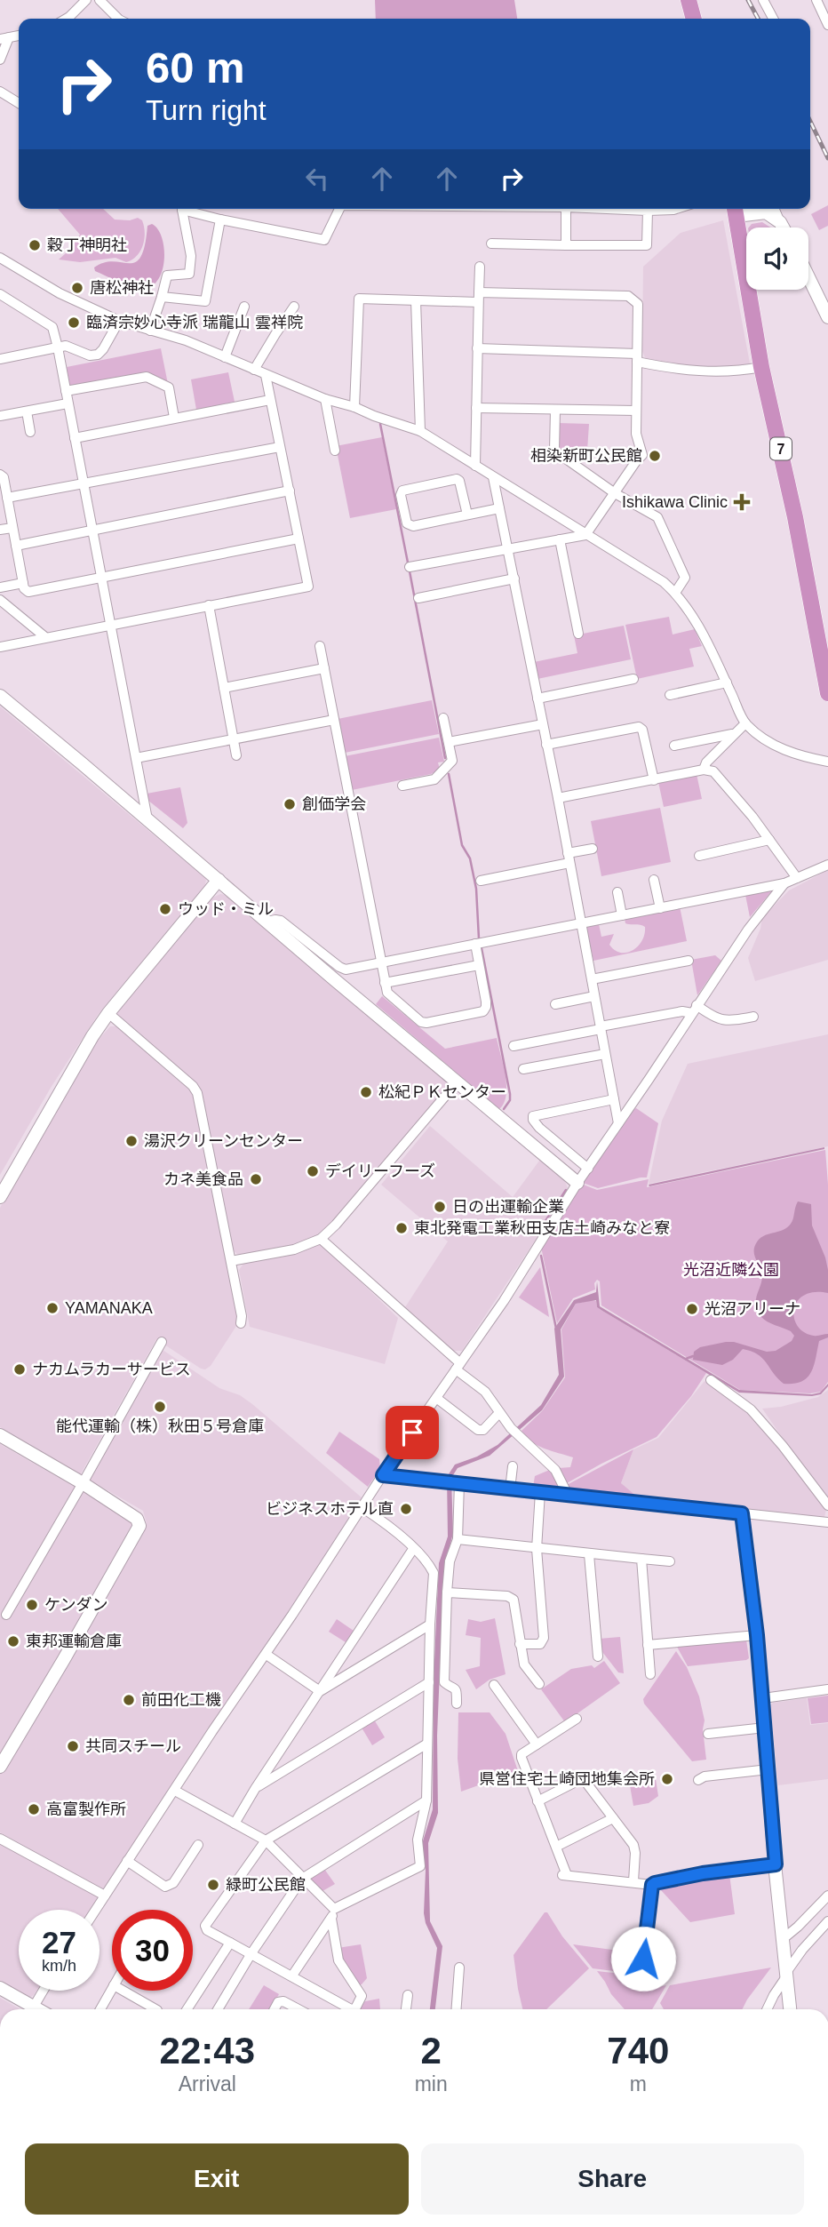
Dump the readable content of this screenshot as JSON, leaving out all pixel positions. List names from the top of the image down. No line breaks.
{"streets":{"highway":["7"]},"parks":["光沼近隣公園"],"places":{"other":["穀丁神明社","唐松神社","臨済宗妙心寺派 瑞龍山 雲祥院","相染新町公民館","創価学会","ウッド・ミル","松紀ＰＫセンター","湯沢クリーンセンター","デイリーフーズ","カネ美食品","日の出運輸企業","東北発電工業秋田支店土崎みなと寮","YAMANAKA","光沼アリーナ","ナカムラカーサービス","能代運輸（株）秋田５号倉庫","ビジネスホテル直","ケンダン","東邦運輸倉庫","前田化工機","共同スチール","県営住宅土崎団地集会所","高富製作所","緑町公民館"],"health":["Ishikawa Clinic"]},"page":{"turn":["60 m","Turn right"],"speed":"27 km/h","limit":"30","eta":["22:43","Arrival","2","min","740","m"],"buttons":["Exit","Share"]}}
